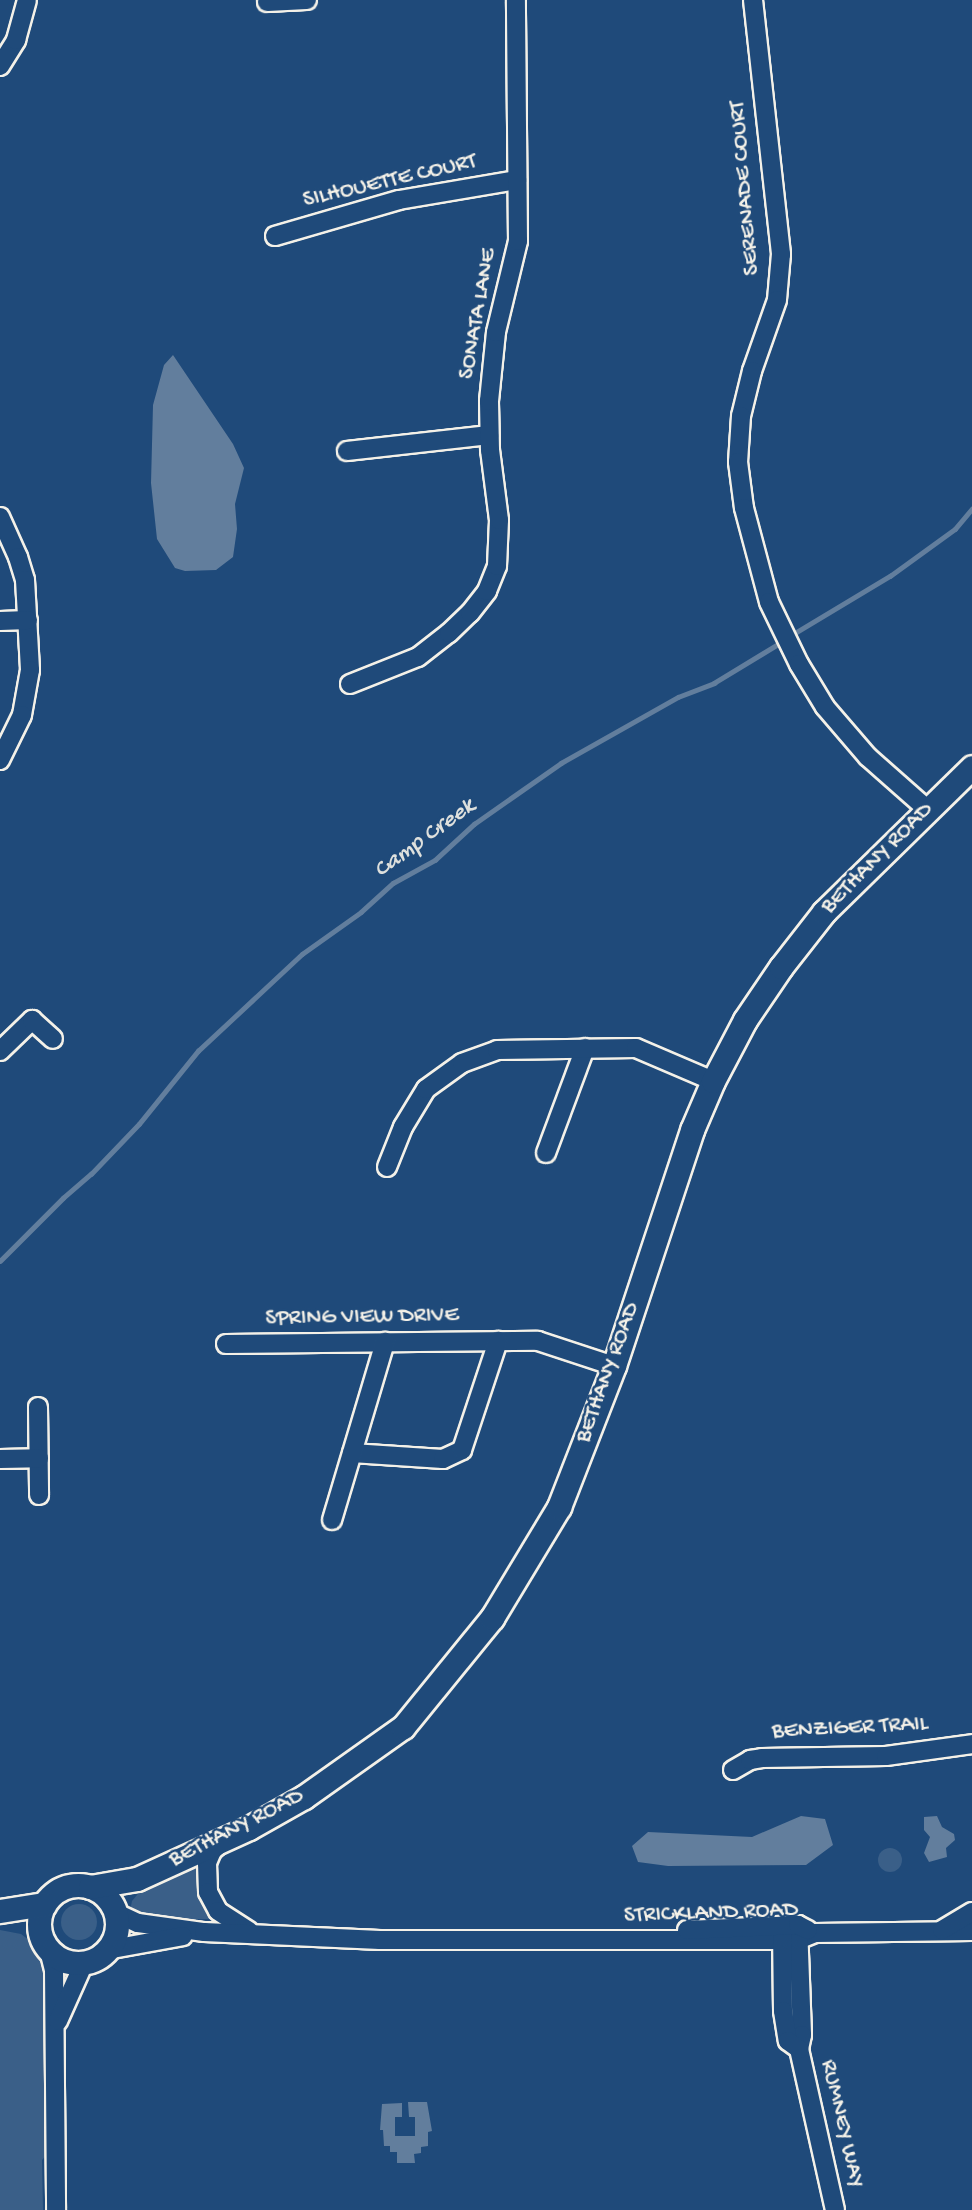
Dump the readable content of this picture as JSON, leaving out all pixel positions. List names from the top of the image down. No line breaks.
{"streets":{"street":["SILHOUETTE COURT","SERENADE COURT","SONATA LANE","BETHANY ROAD","SPRING VIEW DRIVE","BENZIGER TRAIL","STRICKLAND ROAD","RUMNEY WAY"]},"crossings":[["SILHOUETTE COURT","SONATA LANE"],["SERENADE COURT","BETHANY ROAD"],["BETHANY ROAD","SPRING VIEW DRIVE"],["BETHANY ROAD","STRICKLAND ROAD"],["STRICKLAND ROAD","RUMNEY WAY"]],"water":["Camp Creek"]}
